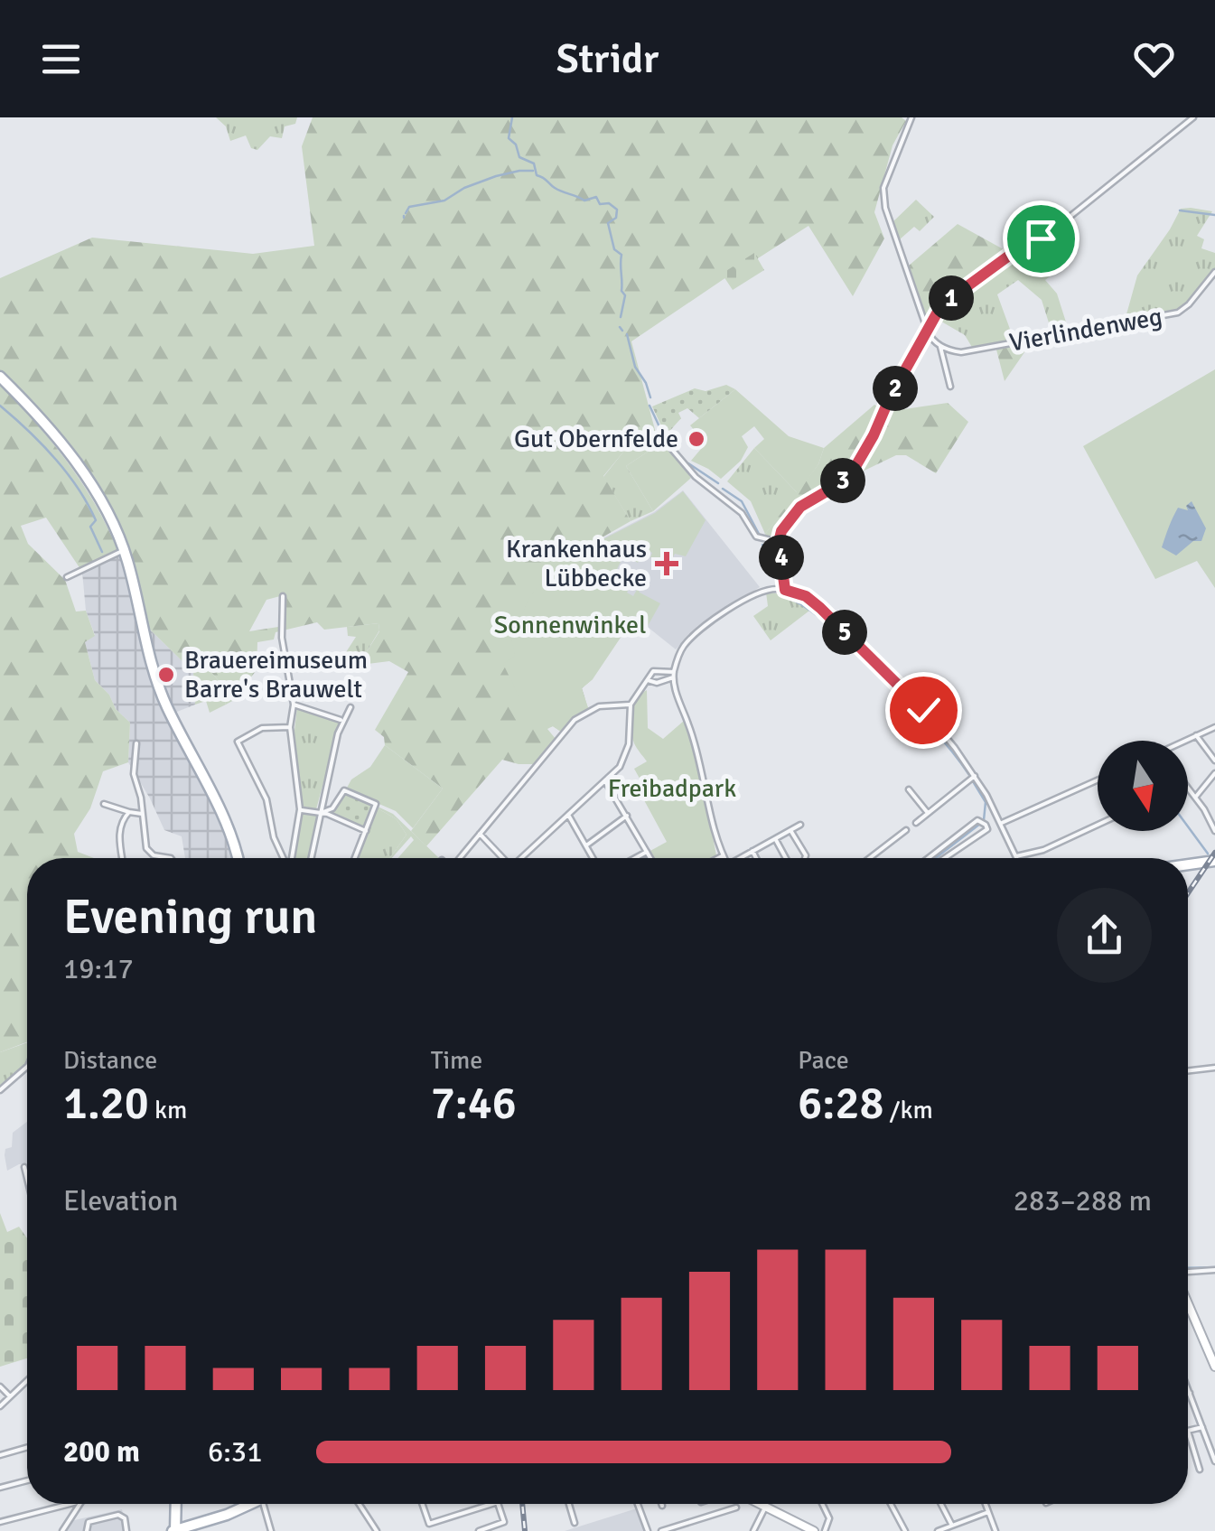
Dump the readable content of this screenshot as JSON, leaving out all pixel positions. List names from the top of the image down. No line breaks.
{"streets":{"street":["Vierlindenweg"]},"parks":["Sonnenwinkel","Freibadpark"],"places":{"other":["Gut Obernfelde","Brauereimuseum Barre's Brauwelt"],"health":["Krankenhaus Lübbecke"]},"north":"bottom","page":{"header":"Stridr","pins":["1","2","3","4","5"],"heading":["Evening run","19:17"],"stats":[["Distance","1.20 km"],["Time","7:46"],["Pace","6:28 /km"]],"chart":["Elevation","283–288 m"],"list":[{"name":"200 m","note":"6:31"}]}}
